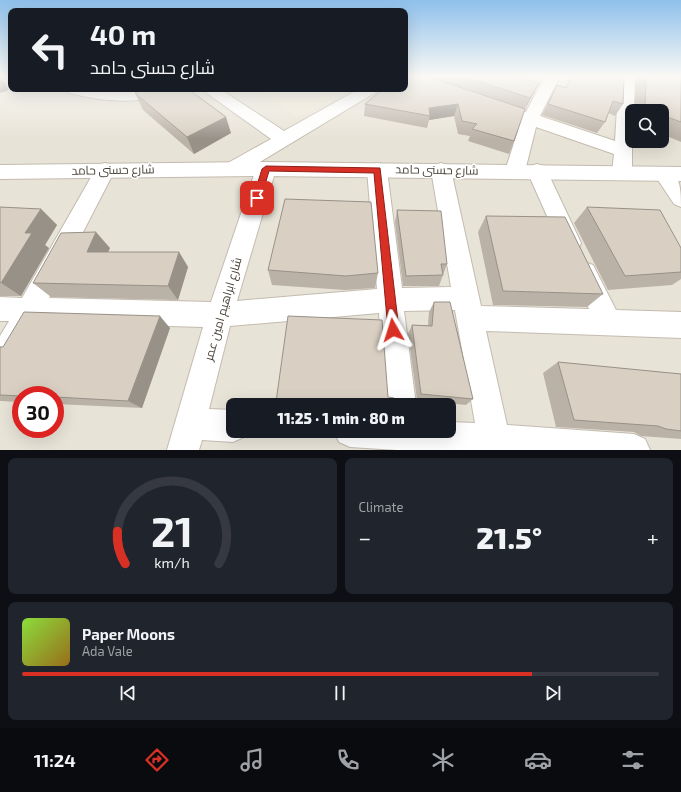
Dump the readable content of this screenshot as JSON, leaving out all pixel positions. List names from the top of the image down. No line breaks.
{"streets":{"street":["شارع حسنى حامد","شارع ابراهيم امين عمر"]},"crossings":[["شارع حسنى حامد","شارع ابراهيم امين عمر"]],"page":{"turn":["40 m","شارع حسنى حامد"],"limit":"30","trip":"11:25 · 1 min · 80 m","tile":"Climate","heat":["−","21.5°","+"],"song":["Paper Moons","Ada Vale"],"tabs":"11:24","gauge":["21","km/h"]}}
